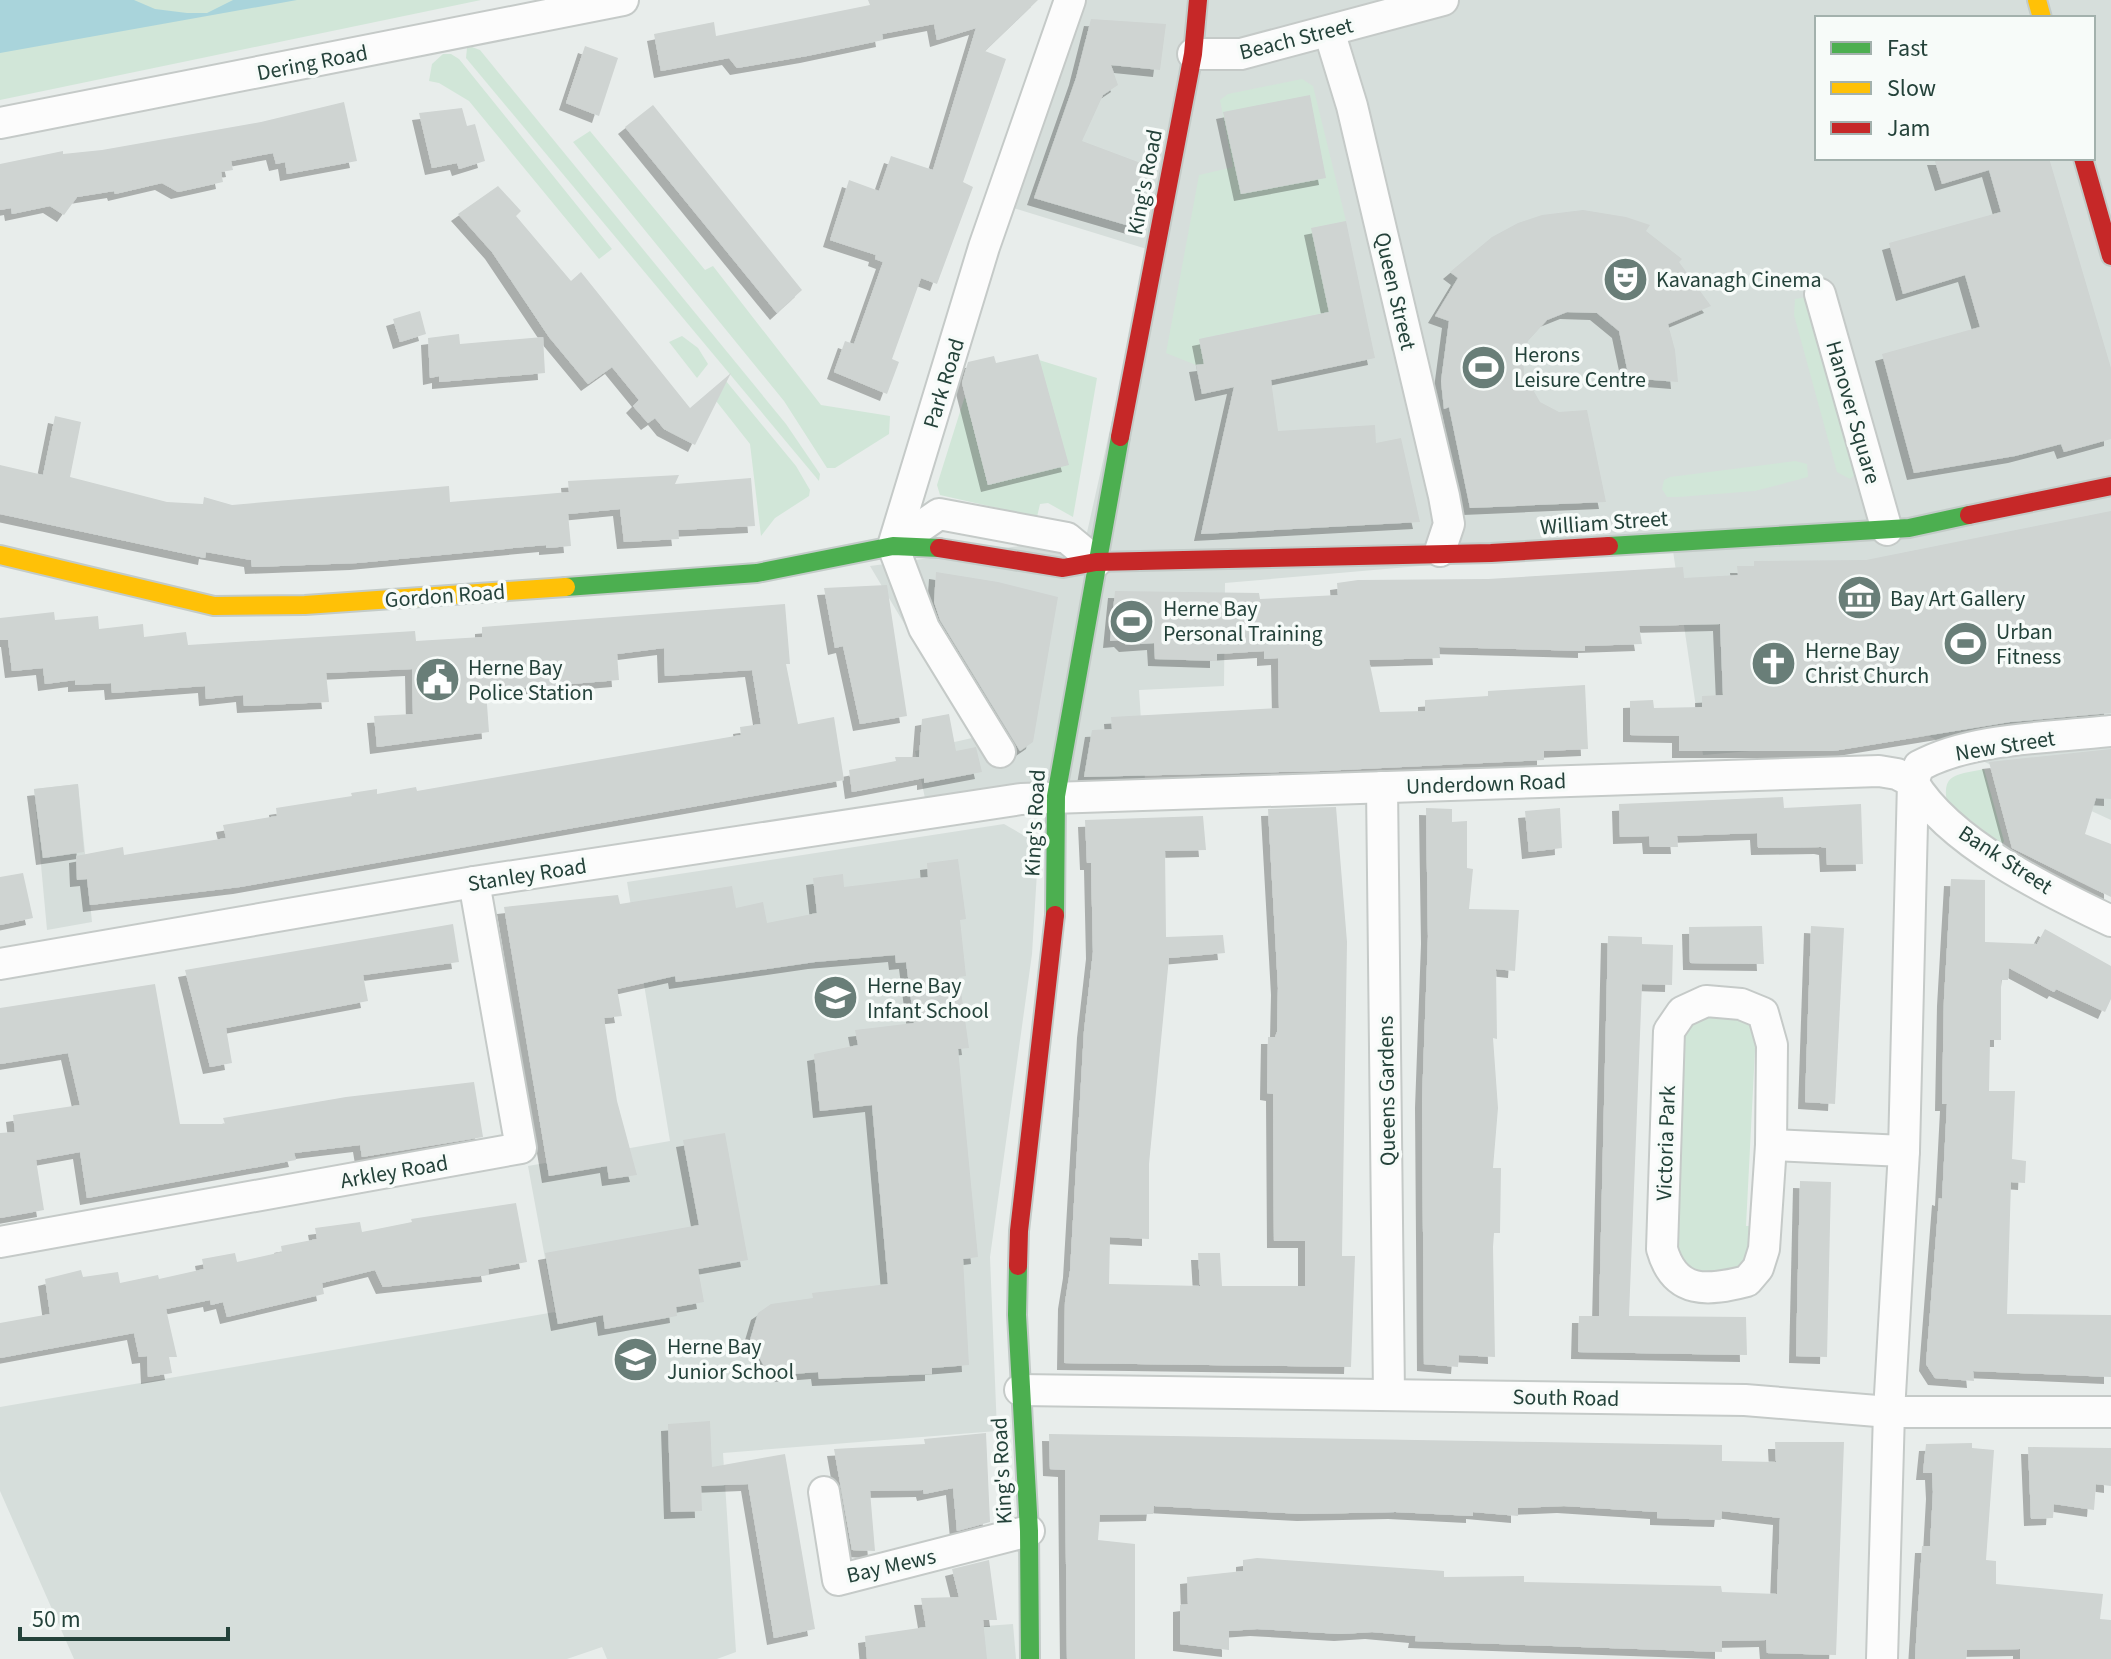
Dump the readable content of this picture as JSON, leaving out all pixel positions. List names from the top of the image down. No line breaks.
{"streets":{"street":["Beach Street","Dering Road","King's Road","Queen Street","Park Road","Hanover Square","William Street","Gordon Road","New Street","Underdown Road","Bank Street","Stanley Road","Queens Gardens","Victoria Park","Arkley Road","South Road","Bay Mews"]},"crossings":[["Beach Street","King's Road"],["Beach Street","Queen Street"],["King's Road","William Street"],["King's Road","Gordon Road"],["King's Road","Underdown Road"],["King's Road","Stanley Road"],["King's Road","South Road"],["King's Road","Bay Mews"],["Queen Street","William Street"],["Park Road","Gordon Road"],["Hanover Square","William Street"],["William Street","Gordon Road"],["New Street","Underdown Road"],["New Street","Bank Street"],["Underdown Road","Bank Street"],["Underdown Road","Stanley Road"],["Underdown Road","Queens Gardens"],["Stanley Road","Arkley Road"],["Queens Gardens","South Road"]],"places":{"theatre":["Kavanagh Cinema"],"sports":["Herons Leisure Centre","Herne Bay Personal Training","Urban Fitness"],"museum":["Bay Art Gallery"],"church":["Herne Bay Christ Church"],"public building":["Herne Bay Police Station"],"school or university":["Herne Bay Infant School","Herne Bay Junior School"]},"legend":["Fast","Slow","Jam"],"scale_bar":"50 m"}
